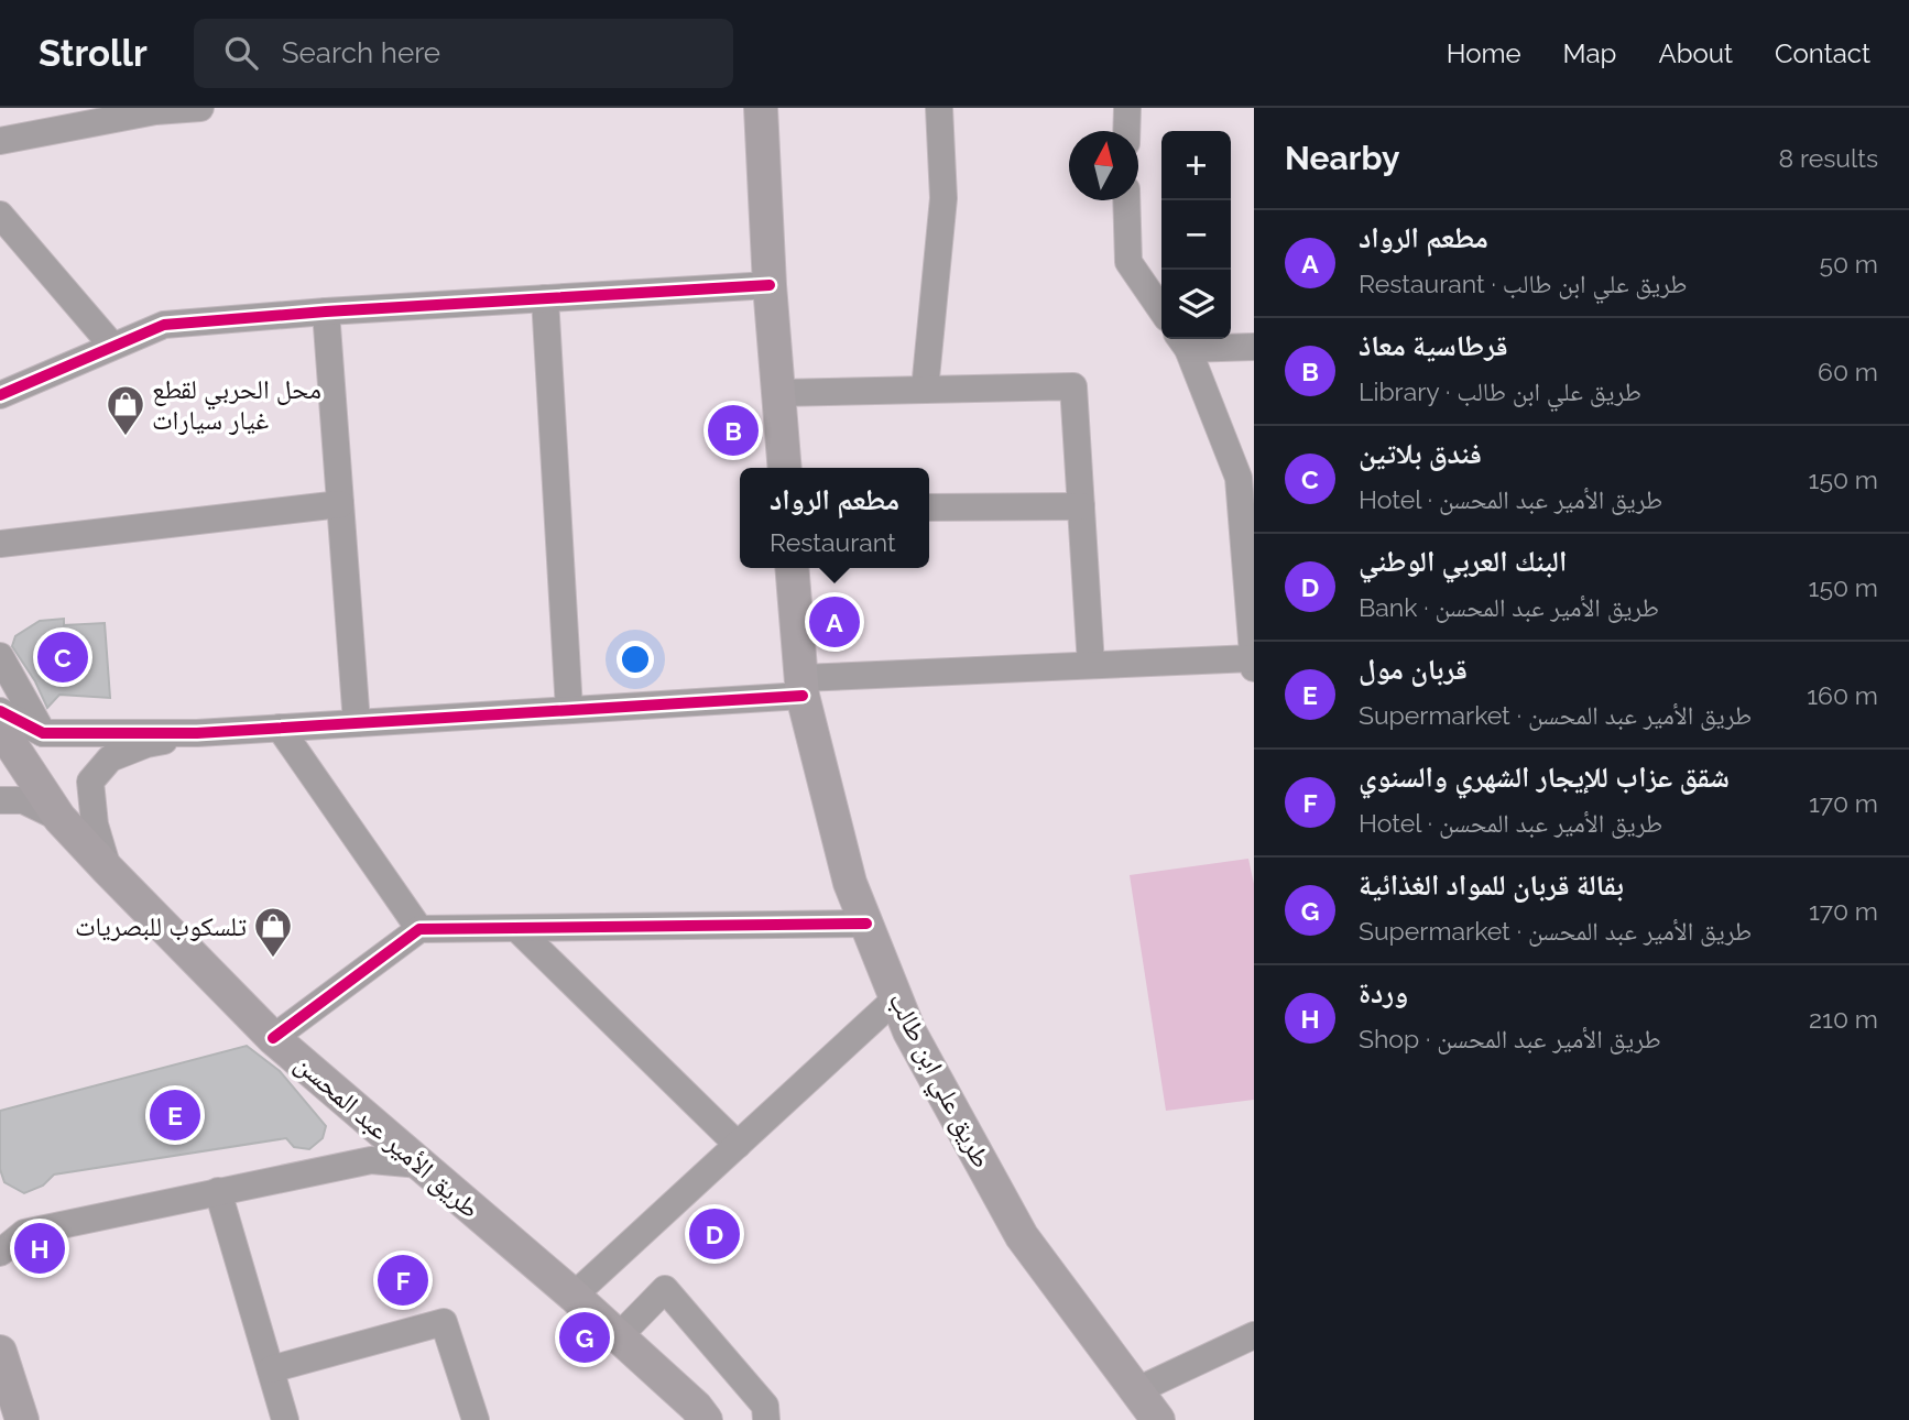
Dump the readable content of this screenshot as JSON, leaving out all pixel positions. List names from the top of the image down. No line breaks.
{"streets":{"main road":["طريق علي ابن طالب","طريق الأمير عبد المحسن"]},"places":{"shop":["محل الحربي لقطع غيار سيارات","تلسكوب للبصريات"]},"north":"top","page":{"header":"Strollr","search":"Search here","nav":["Home","Map","About","Contact"],"heading":["Nearby","8 results"],"map_buttons":["+","−"],"list":[{"mark":"A","name":"مطعم الرواد","note":"Restaurant · طريق علي ابن طالب","value":"50 m"},{"mark":"B","name":"قرطاسية معاذ","note":"Library · طريق علي ابن طالب","value":"60 m"},{"mark":"C","name":"فندق بلاتين","note":"Hotel · طريق الأمير عبد المحسن","value":"150 m"},{"mark":"D","name":"البنك العربي الوطني","note":"Bank · طريق الأمير عبد المحسن","value":"150 m"},{"mark":"E","name":"قربان مول","note":"Supermarket · طريق الأمير عبد المحسن","value":"160 m"},{"mark":"F","name":"شقق عزاب للإيجار الشهري والسنوي","note":"Hotel · طريق الأمير عبد المحسن","value":"170 m"},{"mark":"G","name":"بقالة قربان للمواد الغذائية","note":"Supermarket · طريق الأمير عبد المحسن","value":"170 m"},{"mark":"H","name":"وردة","note":"Shop · طريق الأمير عبد المحسن","value":"210 m"}],"pins":["B","A","C","E","D","H","F","G"],"popup":["مطعم الرواد","Restaurant"]}}
